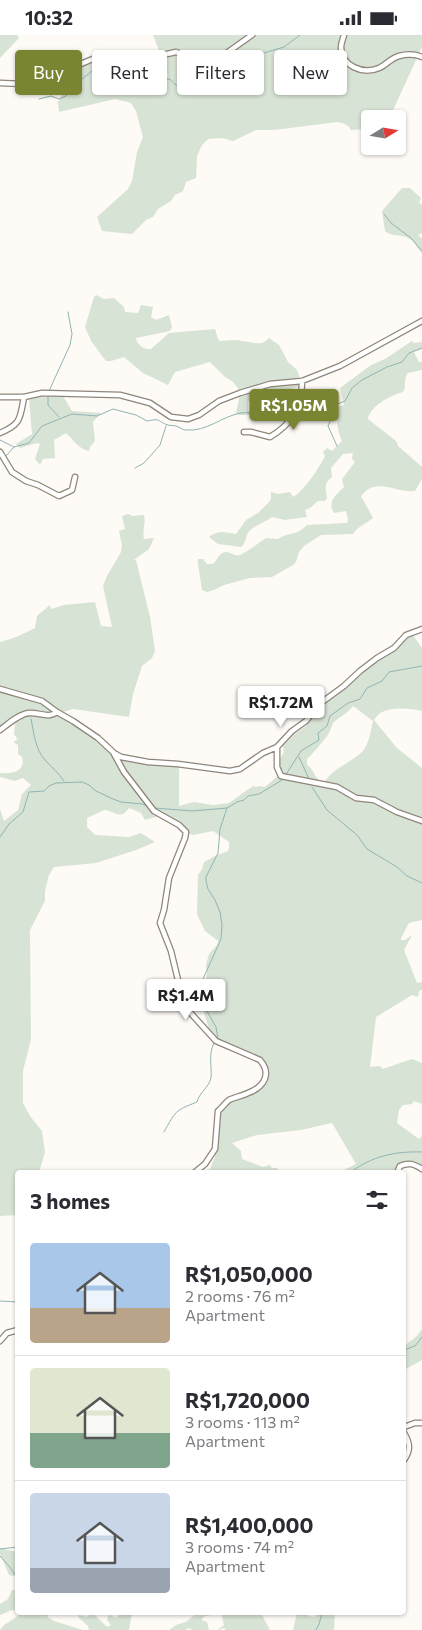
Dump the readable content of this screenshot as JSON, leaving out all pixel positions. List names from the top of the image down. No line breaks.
{"north":"right","page":{"status":"10:32","chip":["Buy","Rent","Filters","New"],"price":["R$1.05M","R$1.72M","R$1.4M"],"heading":"3 homes","list":[{"name":"R$1,050,000","note":"2 rooms · 76 m² · Apartment"},{"name":"R$1,720,000","note":"3 rooms · 113 m² · Apartment"},{"name":"R$1,400,000","note":"3 rooms · 74 m² · Apartment"}]}}
